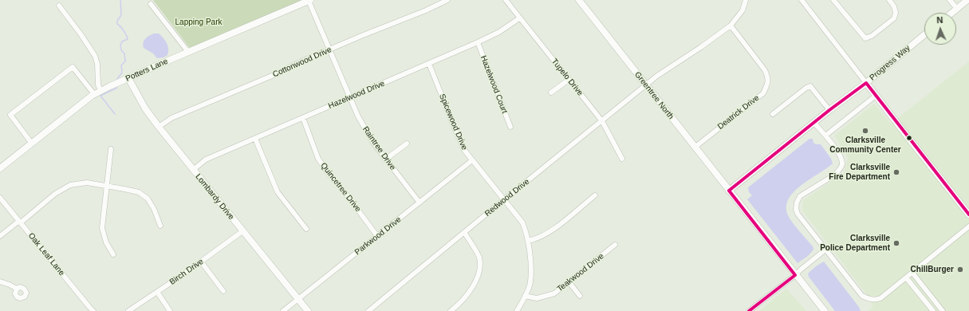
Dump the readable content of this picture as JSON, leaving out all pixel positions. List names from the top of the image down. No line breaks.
{"streets":{"street":["Cottonwood Drive","Progress Way","Potters Lane","Tupelo Drive","Hazelwood Court","Hazelwood Drive","Greentree North","Deatrick Drive","Spicewood Drive","Raintree Drive","Quincetree Drive","Lombardy Drive","Redwood Drive","Parkwood Drive","Oak Leaf Lane","Birch Drive","Teakwood Drive"]},"crossings":[["Cottonwood Drive","Raintree Drive"],["Cottonwood Drive","Lombardy Drive"],["Progress Way","Greentree North"],["Potters Lane","Raintree Drive"],["Potters Lane","Lombardy Drive"],["Tupelo Drive","Hazelwood Drive"],["Tupelo Drive","Redwood Drive"],["Hazelwood Court","Hazelwood Drive"],["Hazelwood Drive","Spicewood Drive"],["Hazelwood Drive","Raintree Drive"],["Hazelwood Drive","Quincetree Drive"],["Hazelwood Drive","Lombardy Drive"],["Greentree North","Deatrick Drive"],["Greentree North","Redwood Drive"],["Deatrick Drive","Redwood Drive"],["Spicewood Drive","Redwood Drive"],["Spicewood Drive","Parkwood Drive"],["Spicewood Drive","Teakwood Drive"],["Raintree Drive","Parkwood Drive"],["Quincetree Drive","Parkwood Drive"],["Lombardy Drive","Parkwood Drive"],["Lombardy Drive","Birch Drive"]],"parks":["Lapping Park"],"places":["Clarksville Community Center","Clarksville Fire Department","Clarksville Police Department","ChillBurger"],"north":"top"}
